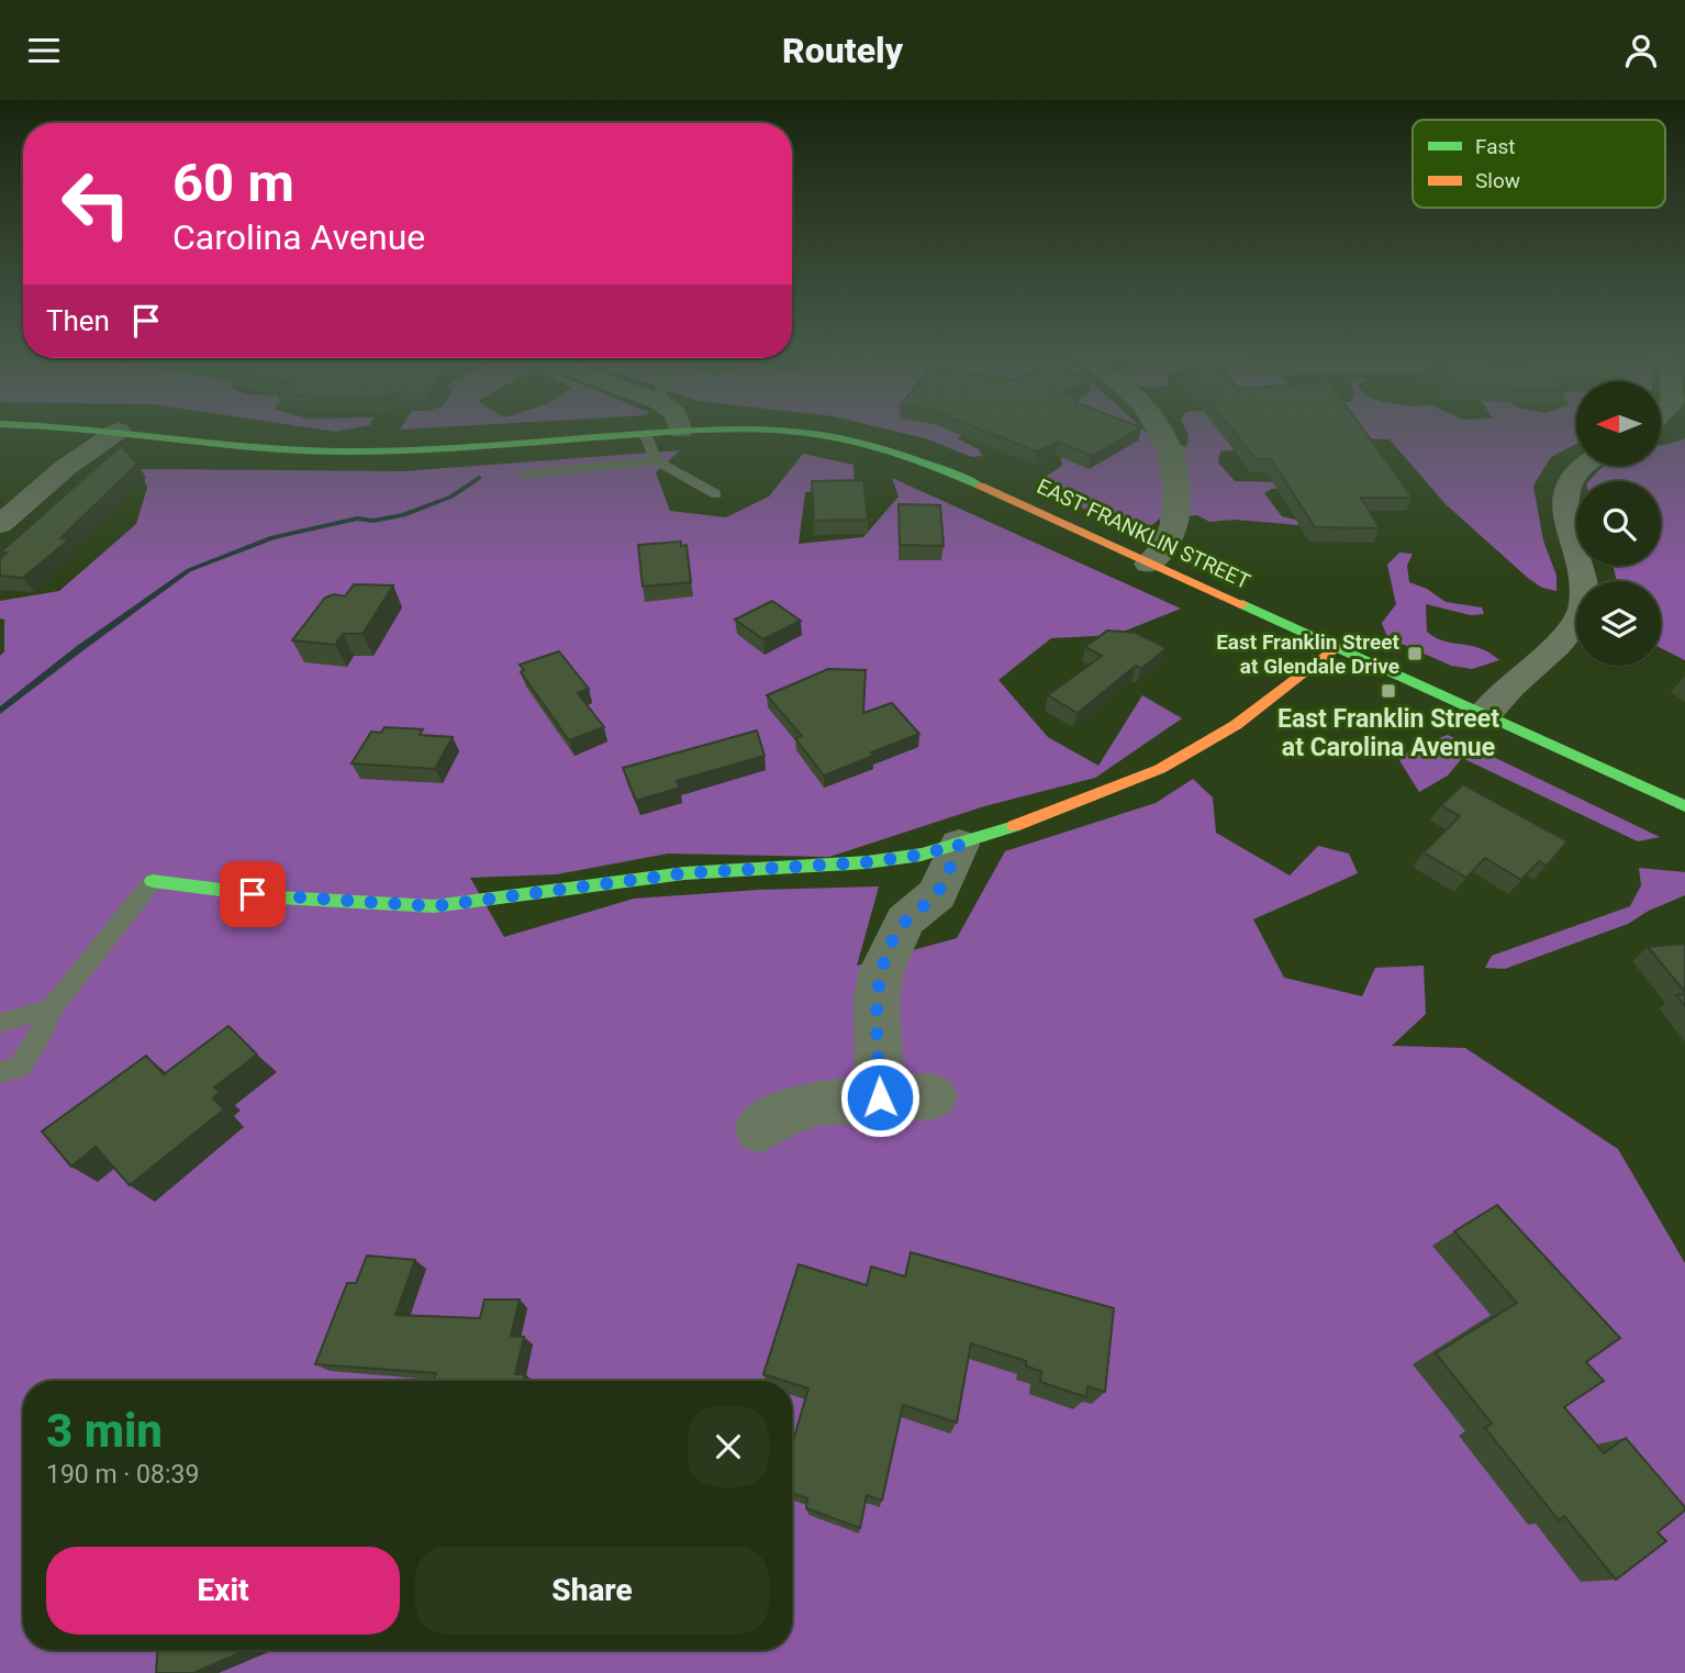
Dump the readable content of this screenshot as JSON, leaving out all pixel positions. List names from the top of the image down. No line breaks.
{"streets":{"main road":["EAST FRANKLIN STREET"]},"places":{"transit":["East Franklin Street at Glendale Drive","East Franklin Street at Carolina Avenue"]},"legend":["Fast","Slow"],"north":"left","page":{"header":"Routely","turn":["60 m","Carolina Avenue"],"then":"Then","heading":["3 min","190 m · 08:39"],"buttons":["Exit","Share"]}}
